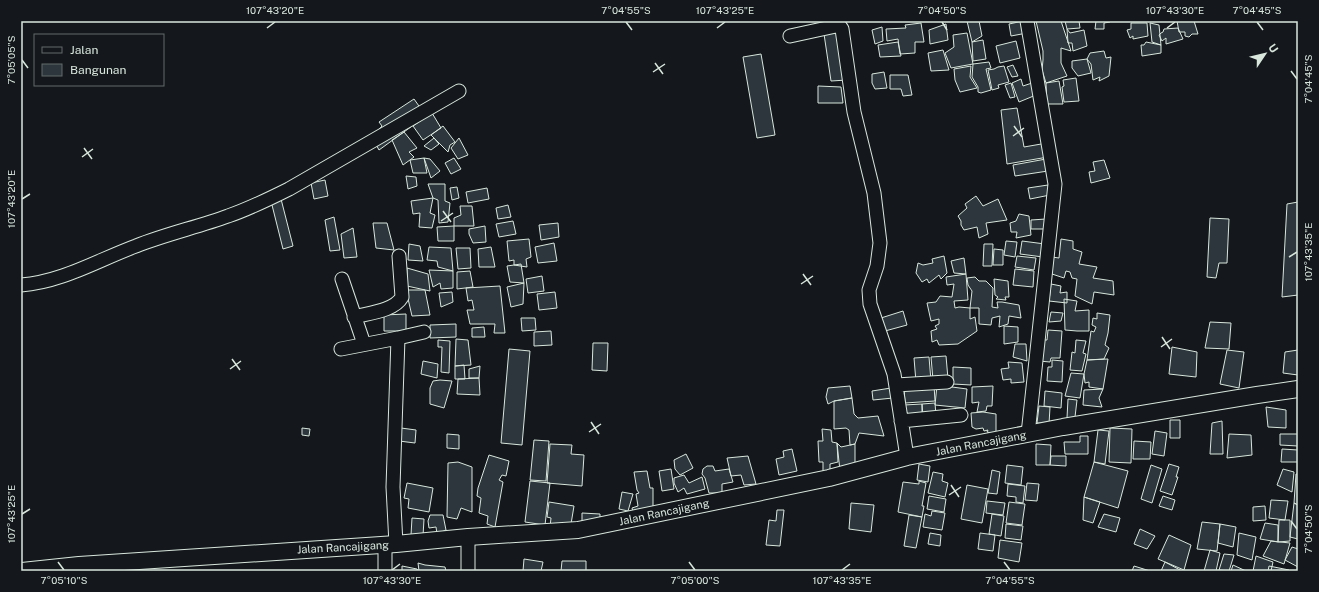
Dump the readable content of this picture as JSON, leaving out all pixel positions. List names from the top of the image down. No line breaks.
{"streets":{"main road":["Jalan Rancajigang"]},"legend":["Jalan","Bangunan"],"north":"top right","coordinates":["107°43'20\"E","7°04'55\"S","107°43'25\"E","7°04'50\"S","107°43'30\"E","7°04'45\"S","7°05'05\"S","107°43'35\"E","7°05'10\"S","7°05'00\"S"]}
